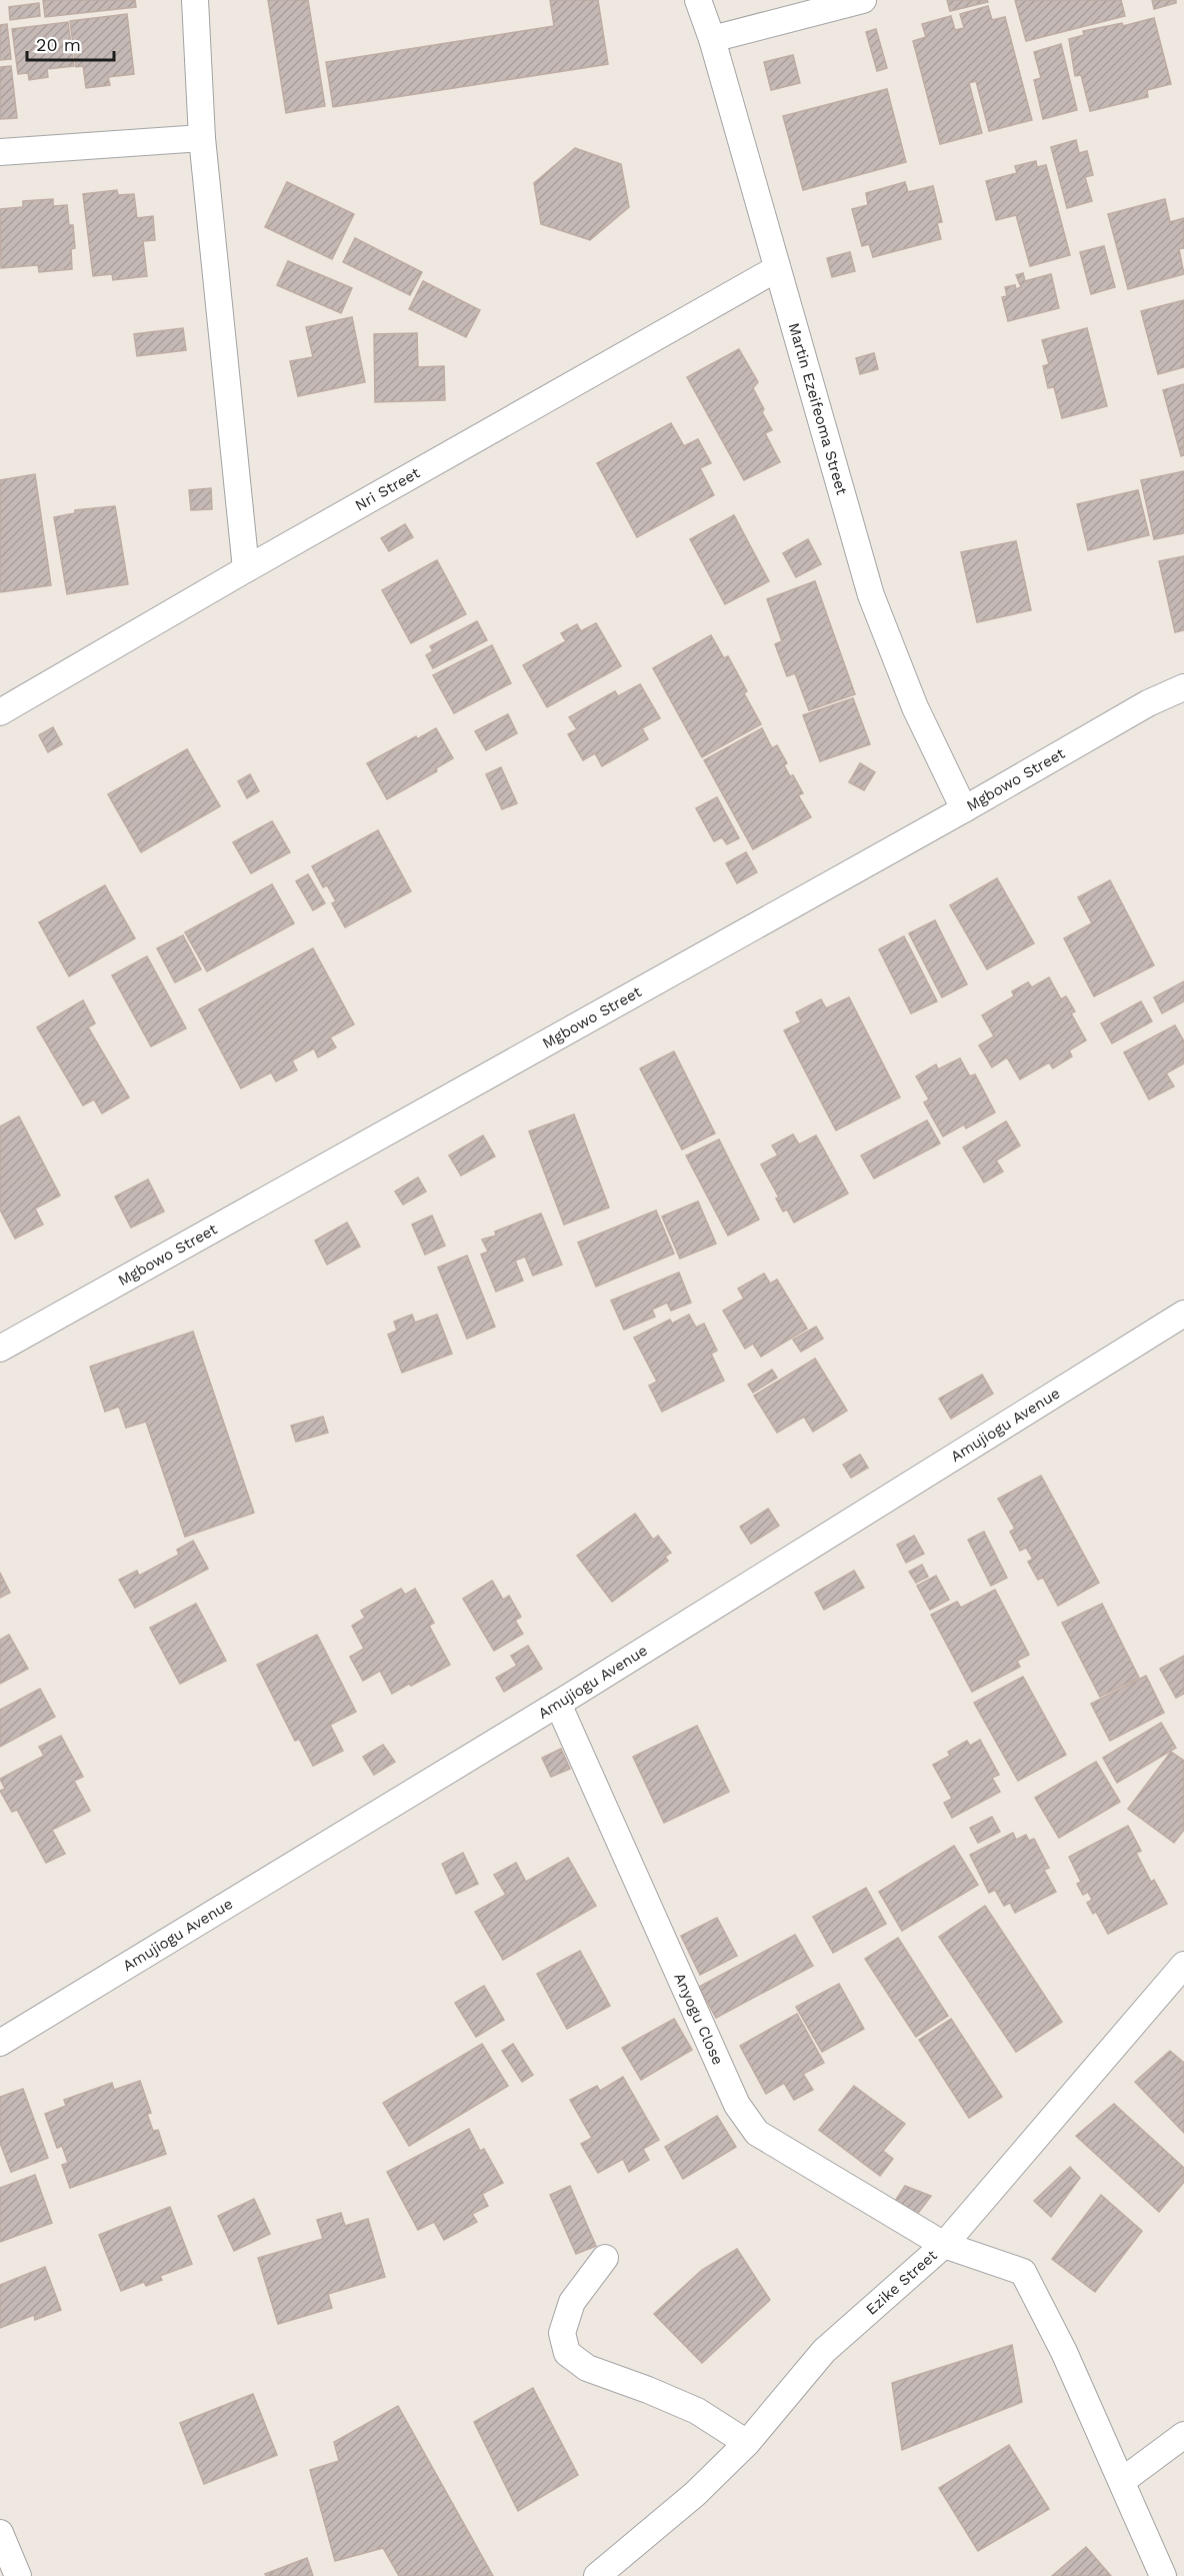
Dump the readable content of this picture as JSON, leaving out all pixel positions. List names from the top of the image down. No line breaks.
{"streets":{"street":["Martin Ezeifeoma Street","Nri Street","Mgbowo Street","Amujiogu Avenue","Anyogu Close","Ezike Street"]},"crossings":[["Martin Ezeifeoma Street","Nri Street"],["Martin Ezeifeoma Street","Mgbowo Street"],["Amujiogu Avenue","Anyogu Close"],["Anyogu Close","Ezike Street"]],"scale_bar":"20 m"}
